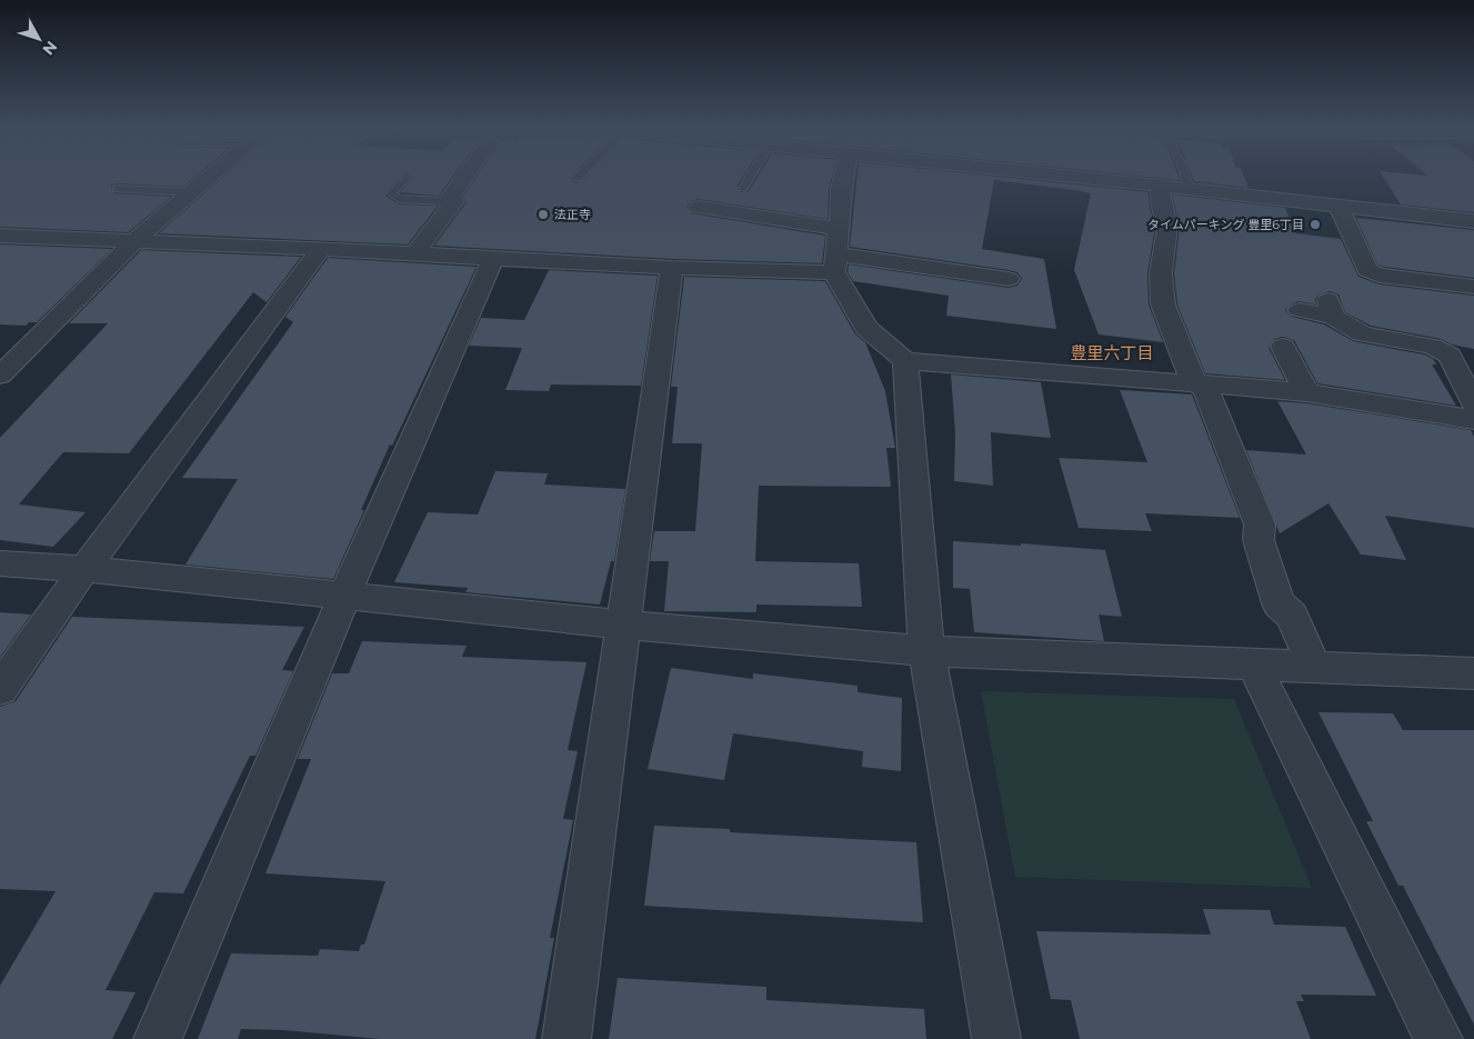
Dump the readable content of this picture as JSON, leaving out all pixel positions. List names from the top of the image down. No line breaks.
{"districts":["豊里六丁目"],"places":["法正寺","タイムパーキング 豊里6丁目"],"north":"bottom right"}
